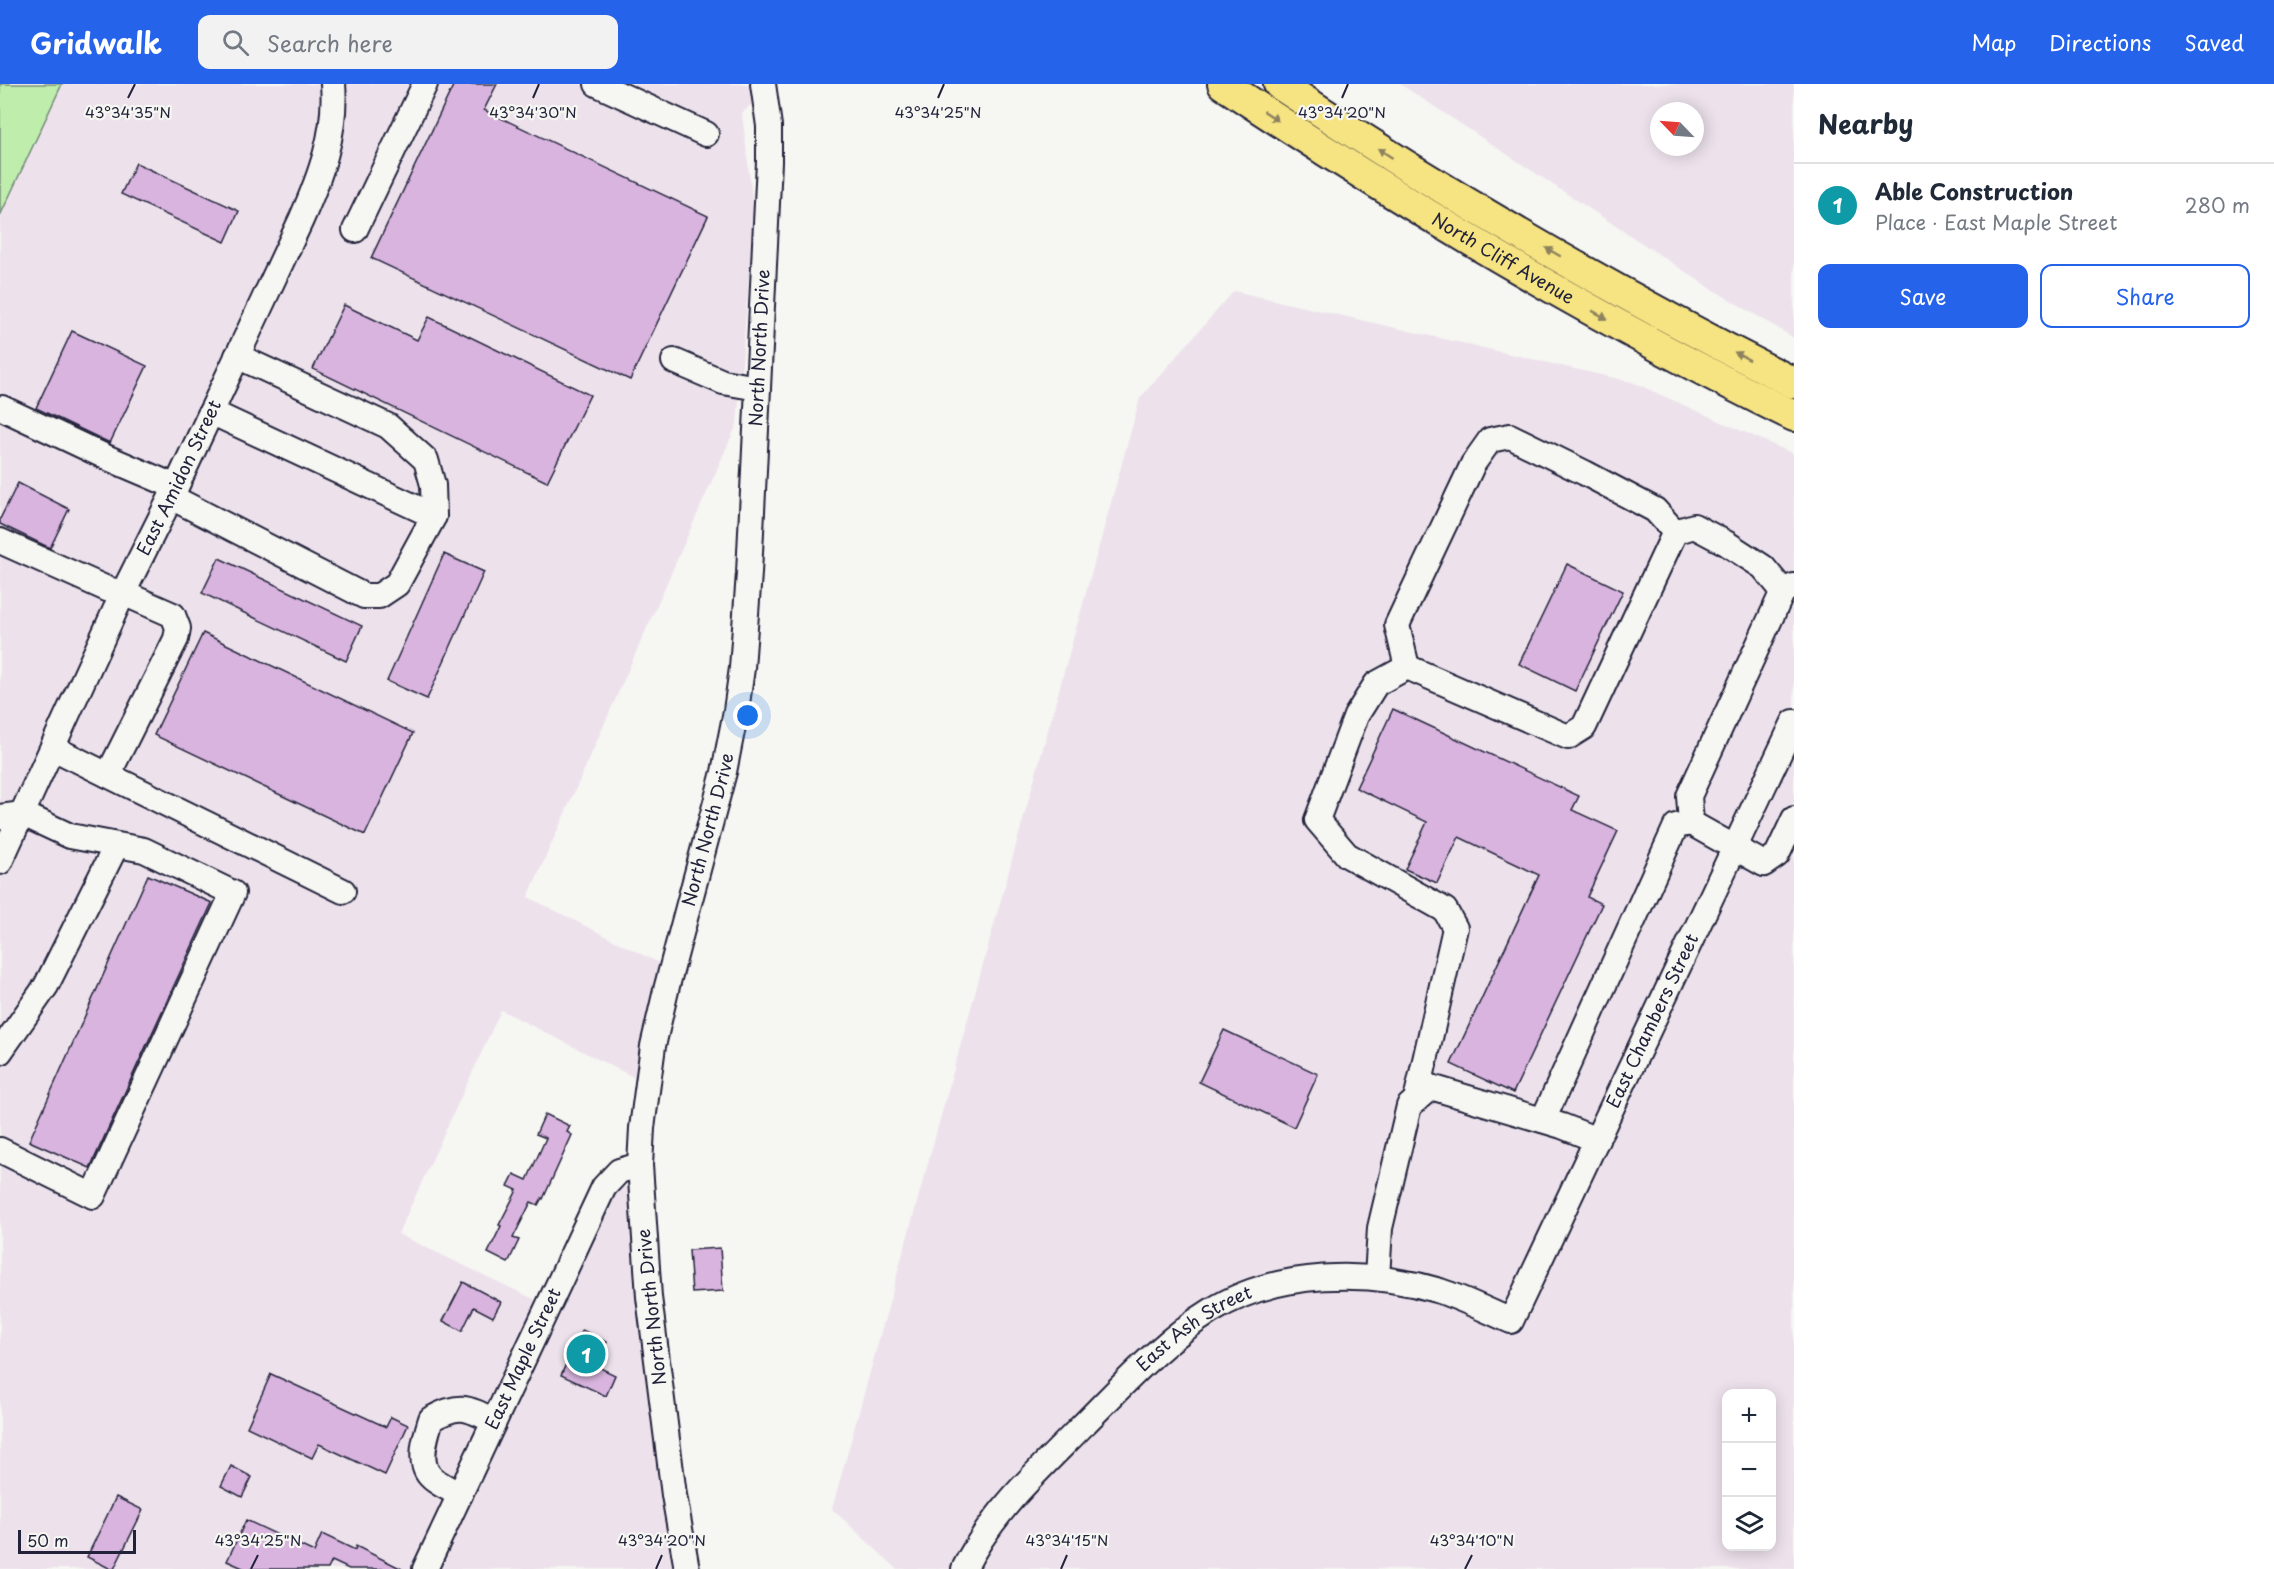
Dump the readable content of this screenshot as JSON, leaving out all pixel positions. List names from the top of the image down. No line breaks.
{"streets":{"main road":["North Cliff Avenue"],"street":["North North Drive","East Amidon Street","East Chambers Street","East Ash Street","East Maple Street"]},"crossings":[["North North Drive","East Maple Street"],["East Chambers Street","East Ash Street"]],"scale_bar":"50 m","north":"top left","page":{"header":"Gridwalk","search":"Search here","nav":["Map","Directions","Saved"],"heading":"Nearby","list":[{"mark":"1","name":"Able Construction","note":"Place · East Maple Street","value":"280 m"}],"buttons":["Save","Share"],"pins":"1","map_buttons":["+","−"],"scale":"50 m"},"coordinates":["43°34'35\"N","43°34'30\"N","43°34'25\"N","43°34'20\"N","43°34'15\"N","43°34'10\"N"]}
